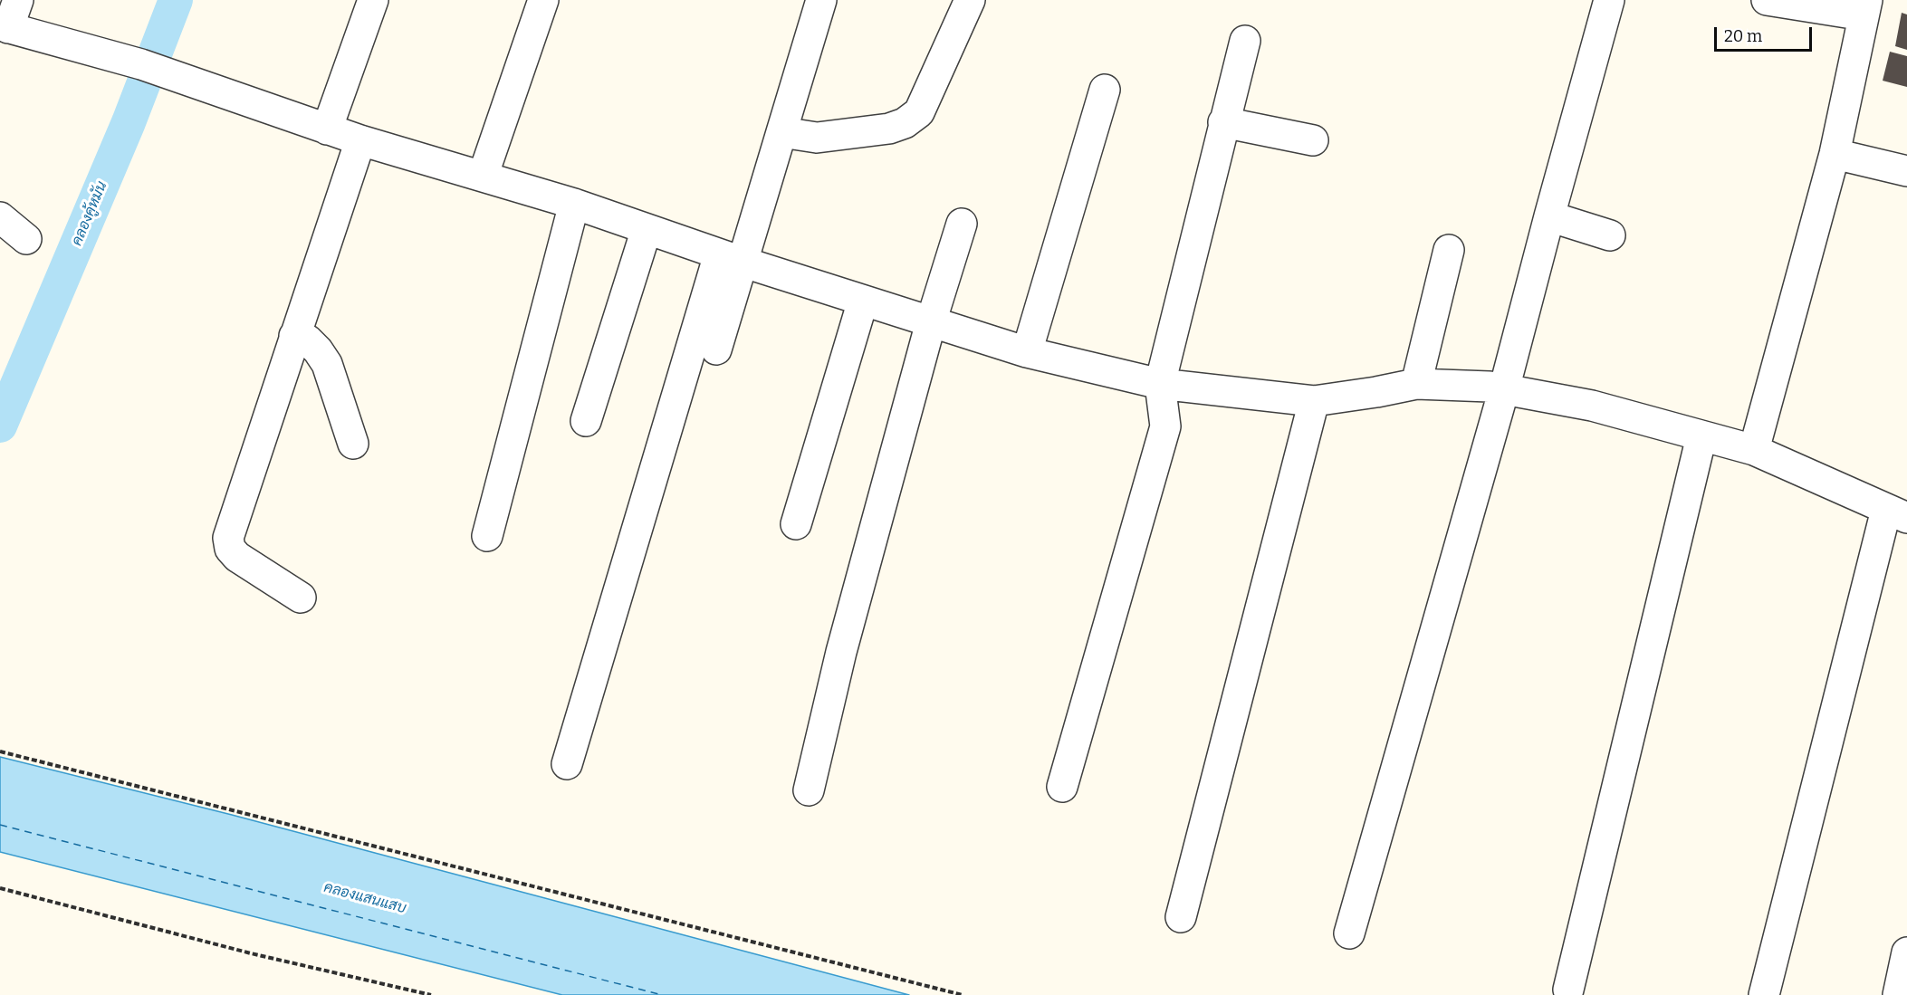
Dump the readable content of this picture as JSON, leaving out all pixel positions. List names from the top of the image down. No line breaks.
{"water":["คลองคู้หมัน","คลองแสนแสบ"],"scale_bar":"20 m"}
